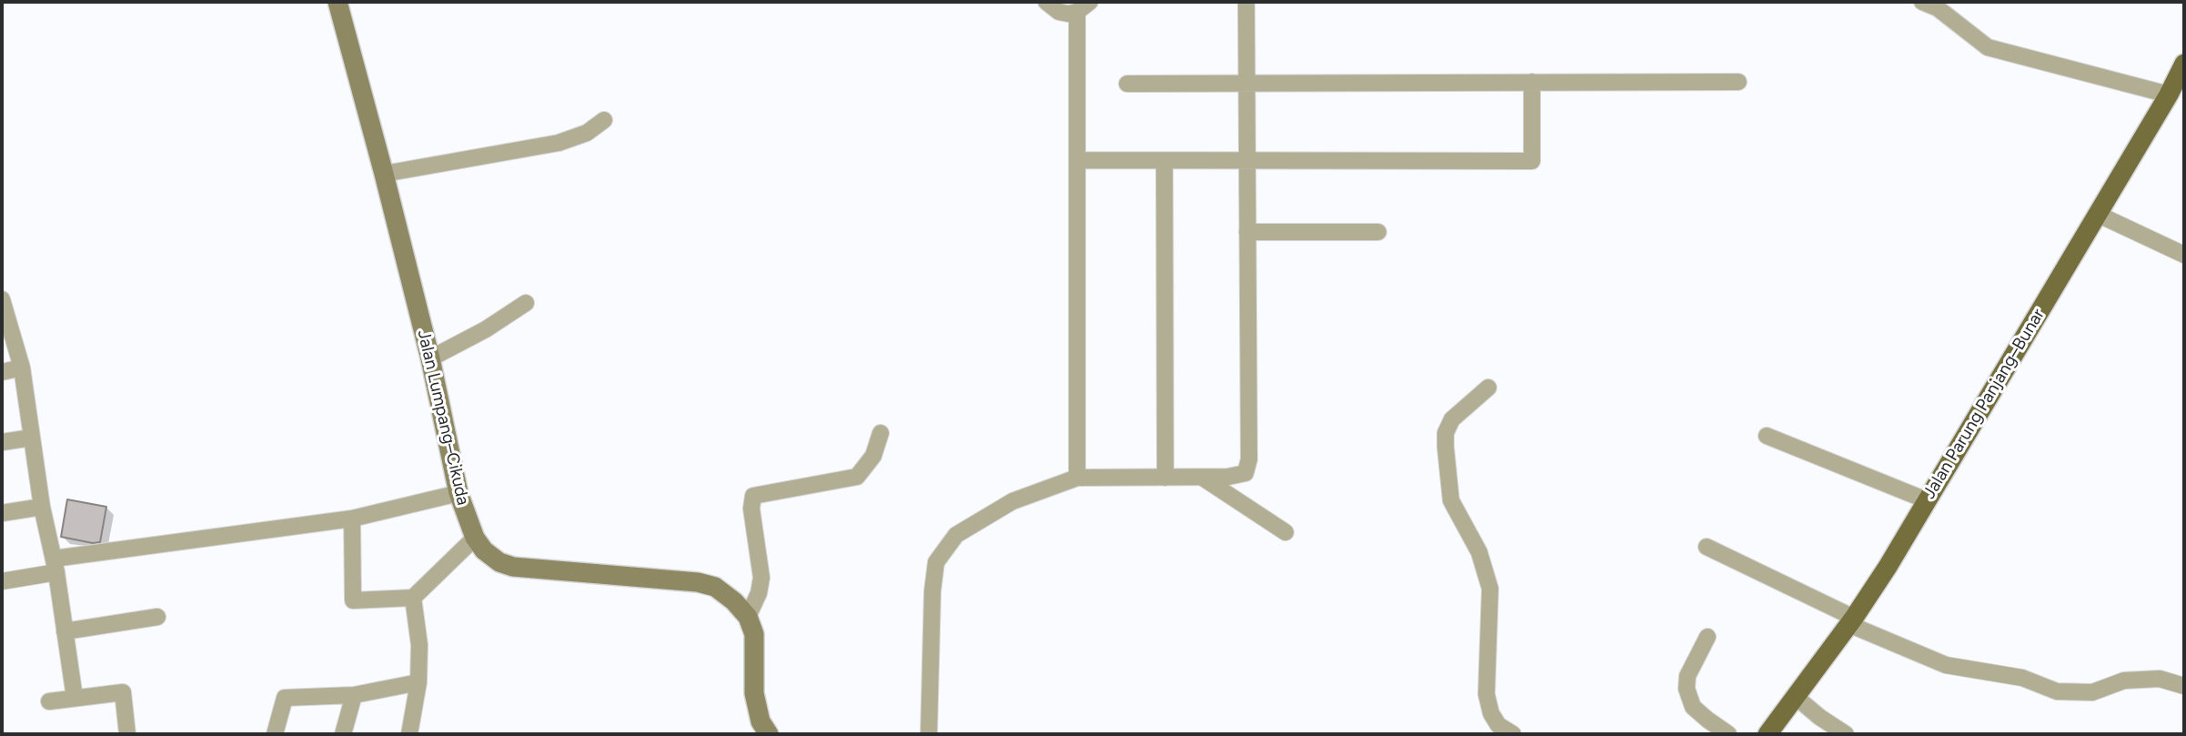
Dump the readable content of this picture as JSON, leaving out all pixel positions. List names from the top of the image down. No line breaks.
{"streets":{"main road":["Jalan Parung Panjang–Bunar"],"street":["Jalan Lumpang–Cikuda"]}}
